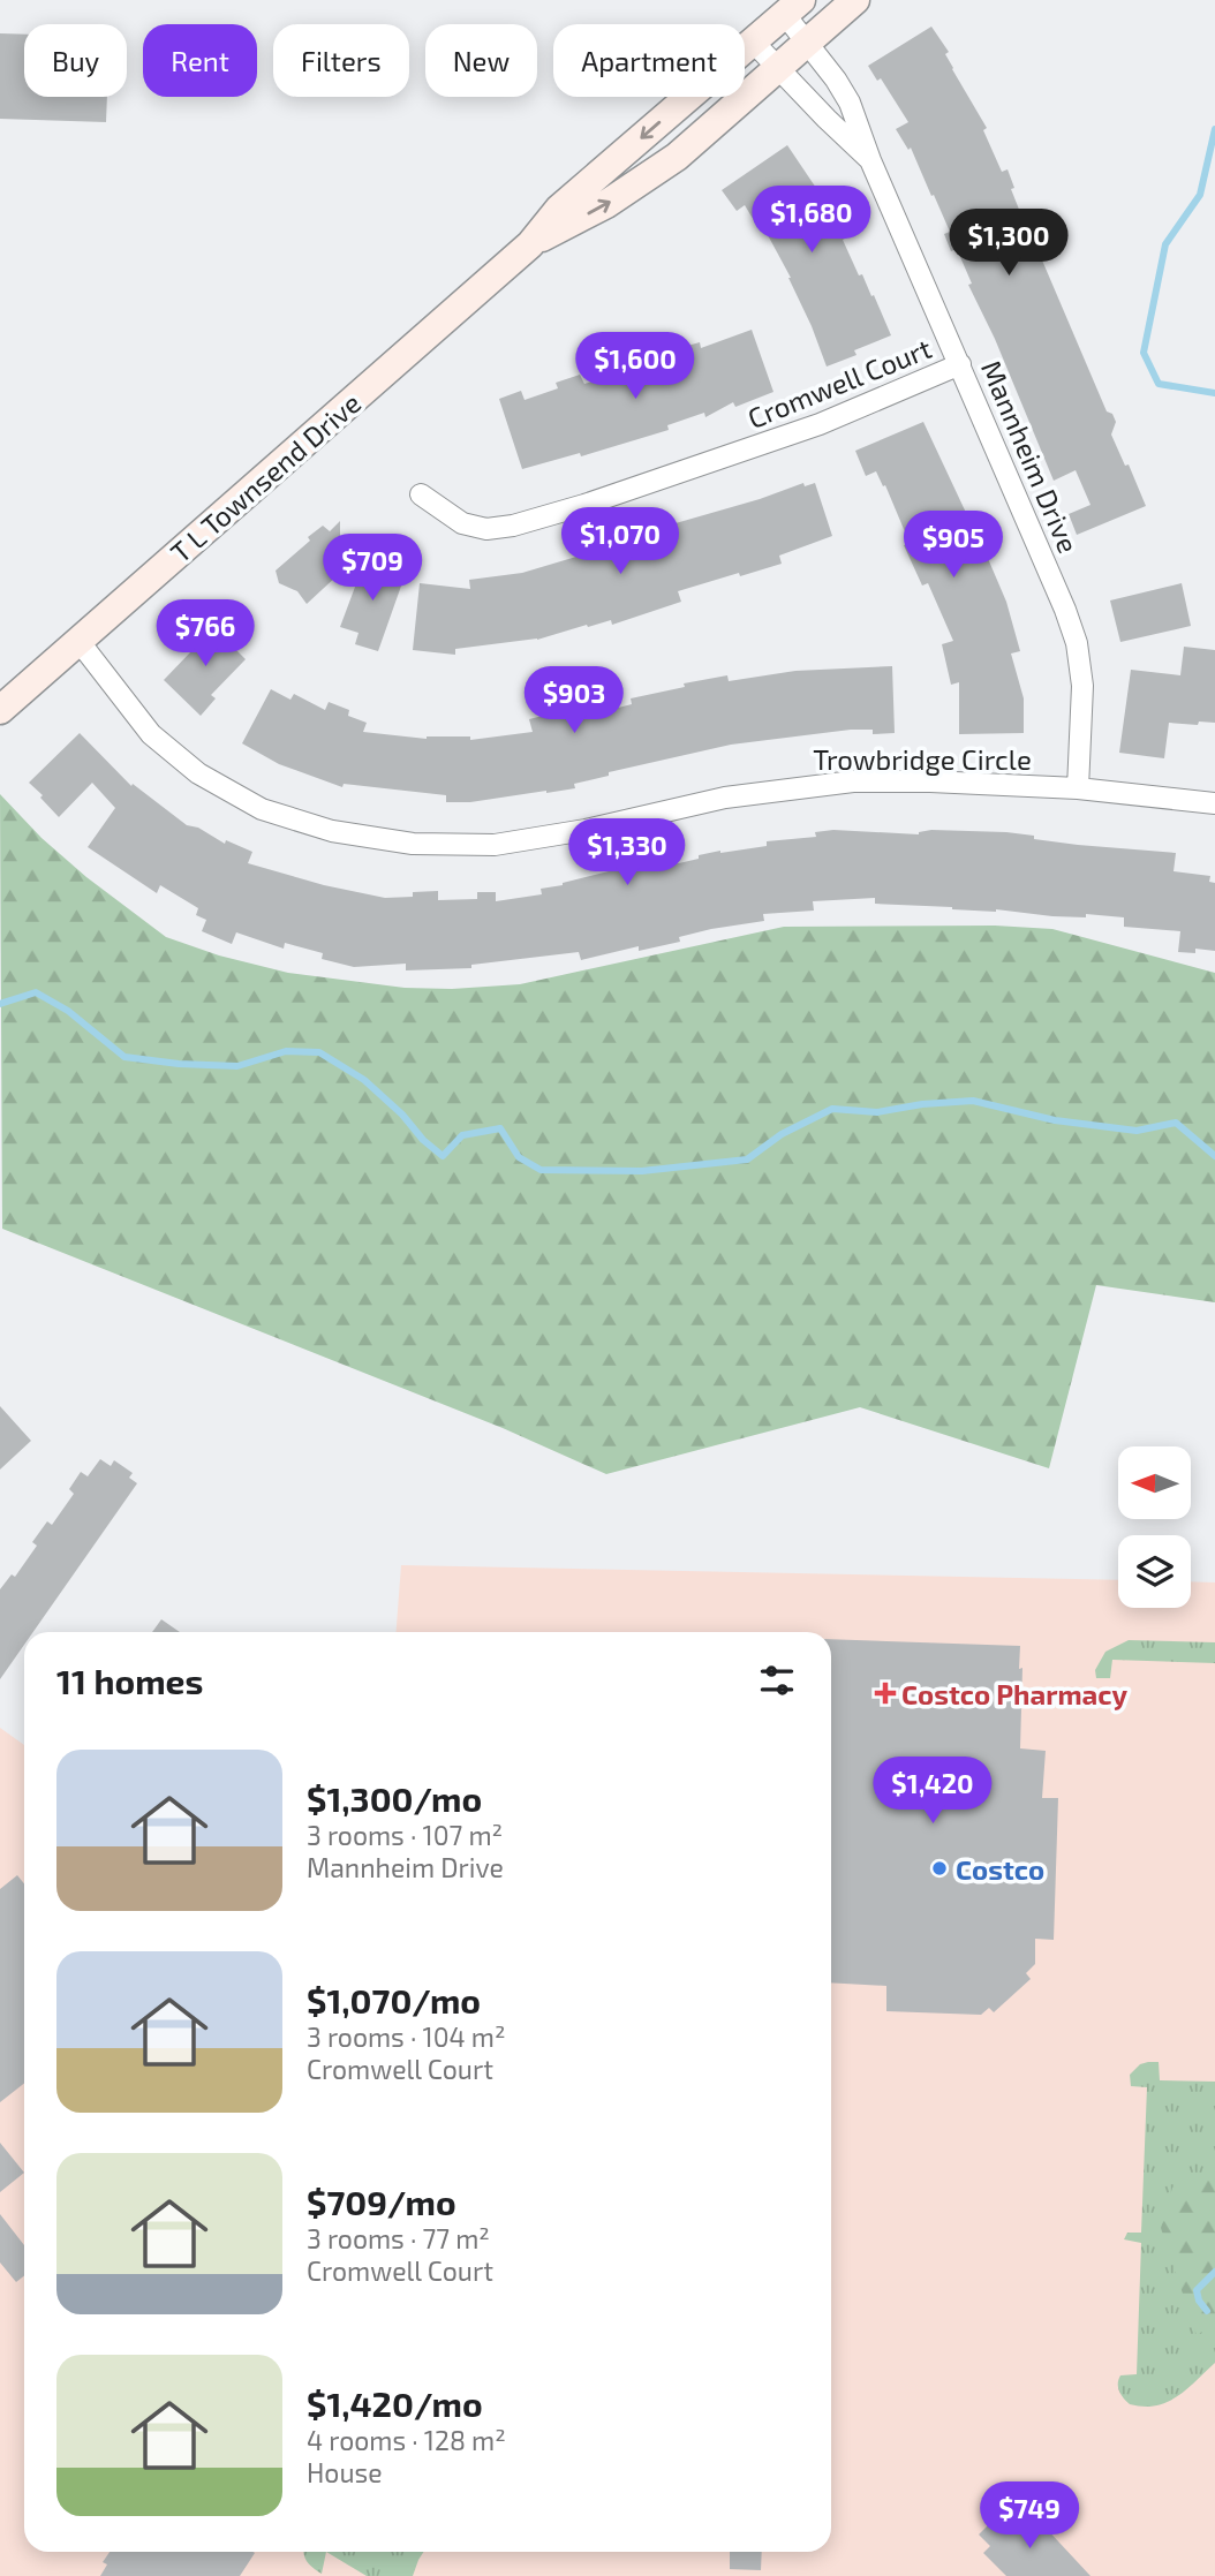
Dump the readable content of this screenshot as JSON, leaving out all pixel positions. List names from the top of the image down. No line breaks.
{"streets":{"street":["Cromwell Court","Mannheim Drive","T L Townsend Drive","Trowbridge Circle"]},"crossings":[["Cromwell Court","Mannheim Drive"],["Mannheim Drive","T L Townsend Drive"],["Mannheim Drive","Trowbridge Circle"],["T L Townsend Drive","Trowbridge Circle"]],"places":{"health":["Costco Pharmacy"],"other":["Costco"]},"north":"left","page":{"chip":["Buy","Rent","Filters","New","Apartment"],"price":["$1,680","$1,300","$1,600","$1,070","$905","$709","$766","$903","$1,330","$1,420","$749"],"heading":"11 homes","list":[{"name":"$1,300/mo","note":"3 rooms · 107 m² · Mannheim Drive"},{"name":"$1,070/mo","note":"3 rooms · 104 m² · Cromwell Court"},{"name":"$709/mo","note":"3 rooms · 77 m² · Cromwell Court"},{"name":"$1,420/mo","note":"4 rooms · 128 m² · House"}]}}
